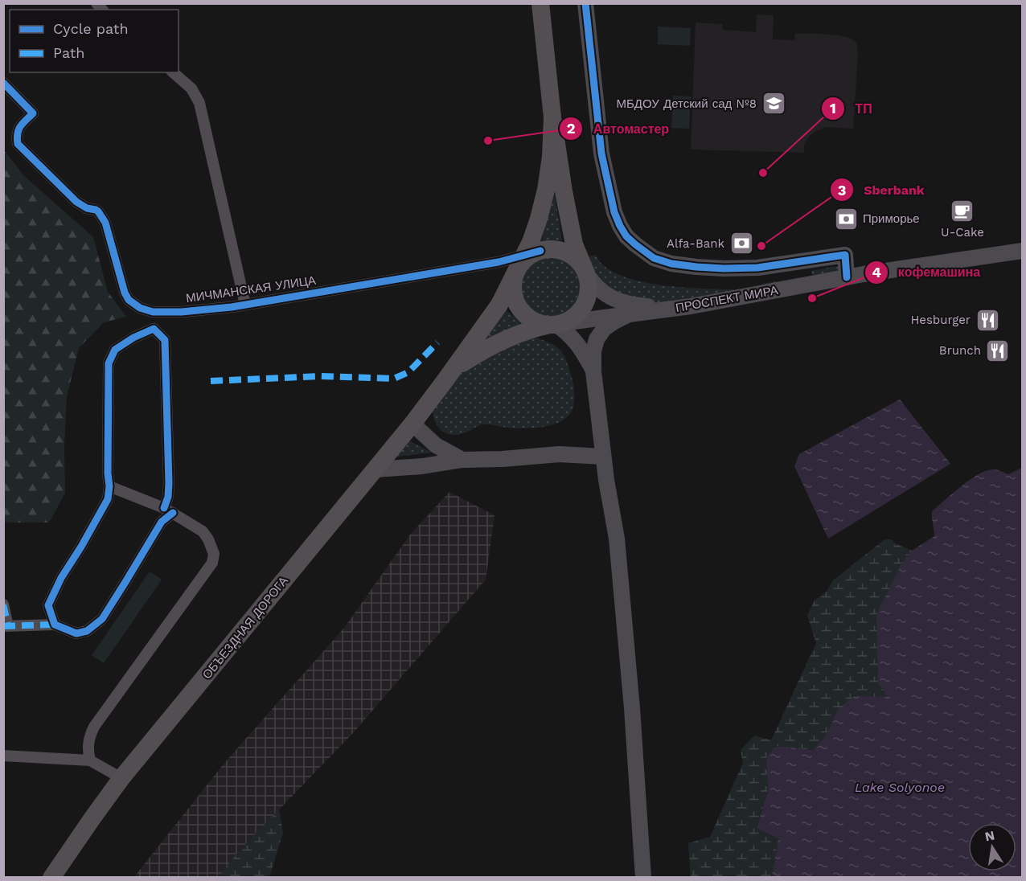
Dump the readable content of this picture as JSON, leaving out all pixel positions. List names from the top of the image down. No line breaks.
{"streets":{"main road":["ПРОСПЕКТ МИРА","ОБЪЕЗДНАЯ ДОРОГА"],"street":["МИЧМАНСКАЯ УЛИЦА"]},"crossings":[["МИЧМАНСКАЯ УЛИЦА","ПРОСПЕКТ МИРА"],["ПРОСПЕКТ МИРА","ОБЪЕЗДНАЯ ДОРОГА"]],"water":["Lake Solyonoe"],"places":{"school or university":["МБДОУ Детский сад №8"],"other":["Автомастер","ТП","Sberbank","кофемашина"],"cafe":["U-Cake"],"bank":["Приморье","Alfa-Bank"],"restaurant":["Hesburger","Brunch"]},"legend":["Cycle path","Path"],"north":"top"}
